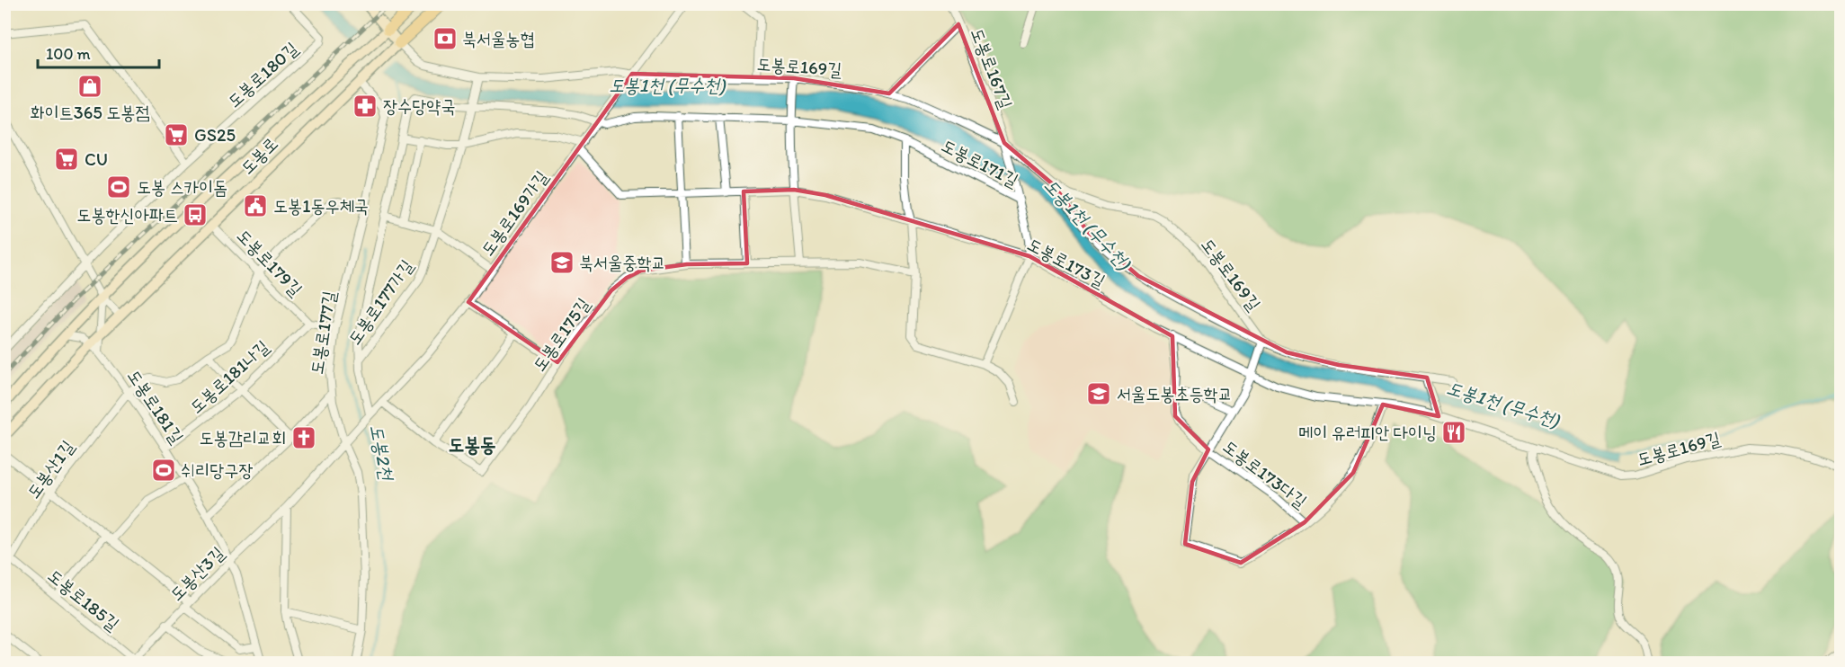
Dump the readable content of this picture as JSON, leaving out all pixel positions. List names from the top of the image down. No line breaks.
{"streets":{"main road":["도봉로"],"street":["도봉로169길","도봉로167길","도봉로180길","도봉로171길","도봉로169가길","도봉로179길","도봉로173길","도봉로177가길","도봉로177길","도봉로175길","도봉로181나길","도봉로181길","도봉산1길","도봉로173다길","도봉산3길","도봉로185길"]},"crossings":[["도봉로169길","도봉로167길"],["도봉로169길","도봉로"],["도봉로169길","도봉로169가길"],["도봉로169길","도봉로173길"],["도봉로169길","도봉로177가길"],["도봉로167길","도봉로171길"],["도봉로","도봉로179길"],["도봉로","도봉로177길"],["도봉로171길","도봉로169가길"],["도봉로171길","도봉로173길"],["도봉로169가길","도봉로173길"],["도봉로169가길","도봉로177길"],["도봉로169가길","도봉로175길"],["도봉로169가길","도봉산3길"],["도봉로179길","도봉로181나길"],["도봉로173길","도봉로173다길"],["도봉로177가길","도봉로177길"],["도봉로177길","도봉산3길"],["도봉로181나길","도봉로181길"],["도봉로181길","도봉산1길"],["도봉로181길","도봉산3길"],["도봉산1길","도봉로185길"],["도봉산3길","도봉로185길"]],"districts":["도봉동"],"water":["도봉1천 (무수천)","도봉2천"],"places":{"bank":["북서울농협"],"shop":["화이트365 도봉점"],"pharmacy":["장수당약국"],"supermarket":["GS25","CU"],"sports":["도봉 스카이돔","쉬리당구장"],"public building":["도봉1동우체국"],"bus stop":["도봉한신아파트"],"school or university":["북서울중학교","서울도봉초등학교"],"restaurant":["메이 유러피안 다이닝"],"church":["도봉감리교회"]},"scale_bar":"100 m"}
